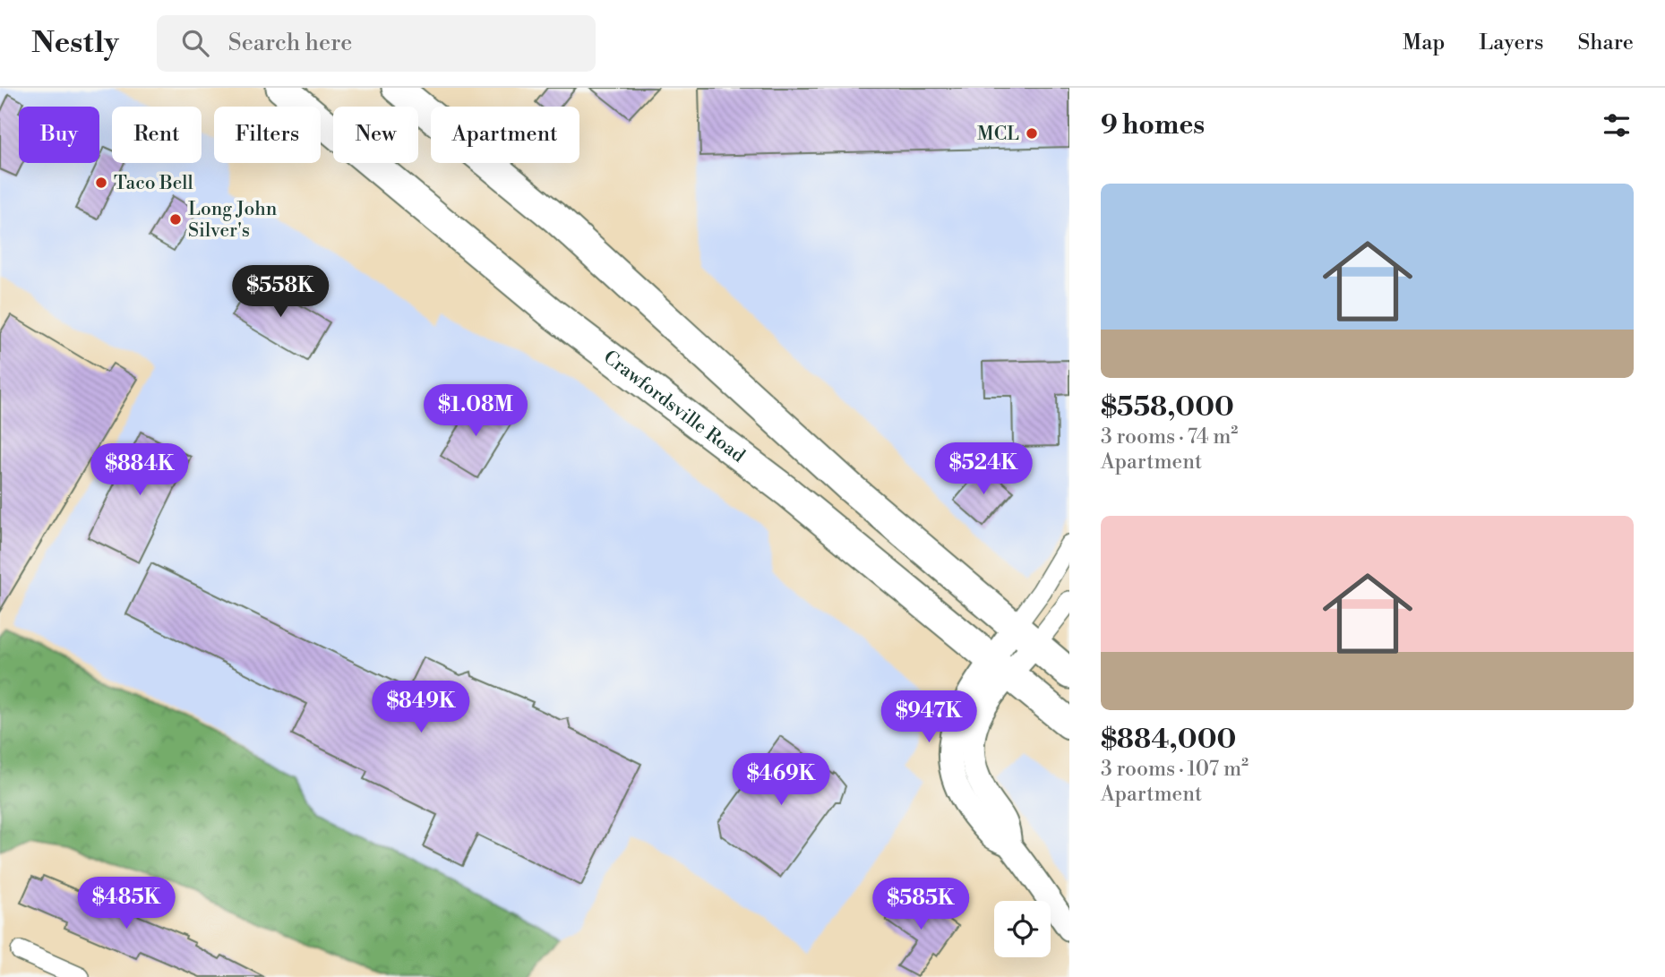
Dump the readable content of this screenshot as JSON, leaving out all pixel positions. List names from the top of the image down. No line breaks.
{"streets":{"main road":["Crawfordsville Road"]},"places":["MCL","Taco Bell","Long John Silver's"],"page":{"header":"Nestly","search":"Search here","nav":["Map","Layers","Share"],"heading":"9 homes","chip":["Buy","Rent","Filters","New","Apartment"],"list":[{"name":"$558,000","note":"3 rooms · 74 m² · Apartment"},{"name":"$884,000","note":"3 rooms · 107 m² · Apartment"}],"price":["$558K","$1.08M","$524K","$884K","$849K","$947K","$469K","$485K","$585K"]}}
